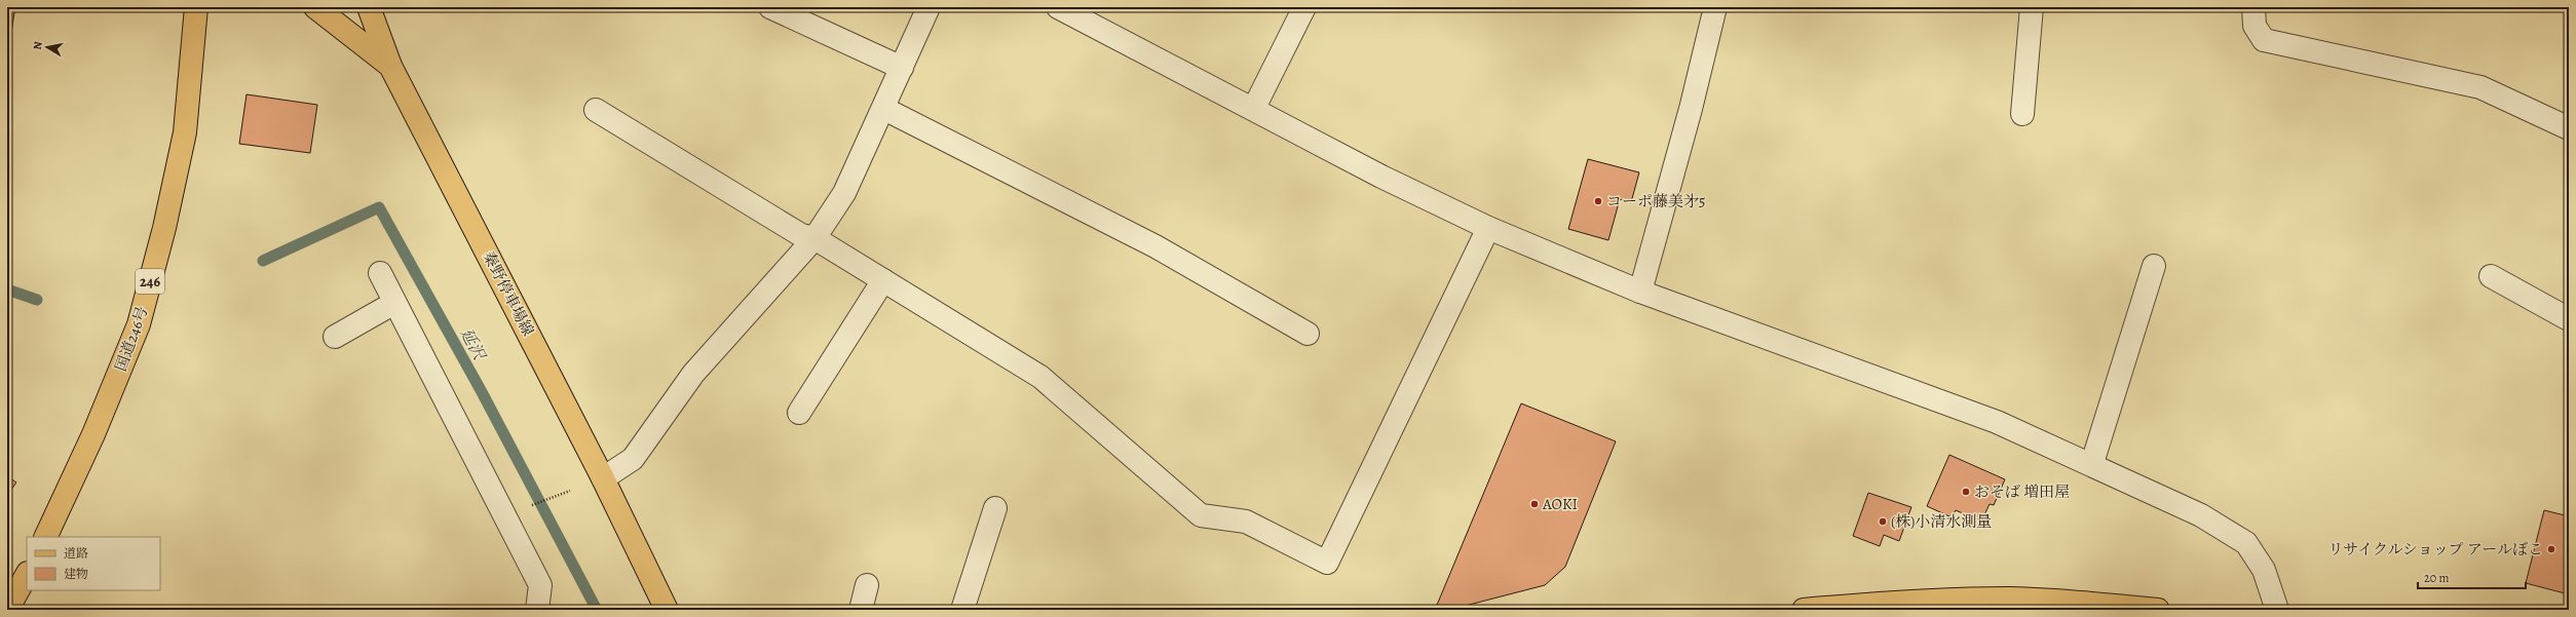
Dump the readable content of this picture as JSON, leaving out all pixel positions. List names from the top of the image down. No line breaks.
{"streets":{"main road":["246","秦野停車場線","国道246号"]},"water":["延沢"],"places":["コーポ藤美㐧5","おそば 増田屋","AOKI","(株)小清水測量","リサイクルショップ アールぼこ"],"legend":["道路","建物"],"scale_bar":"20 m","north":"left"}
